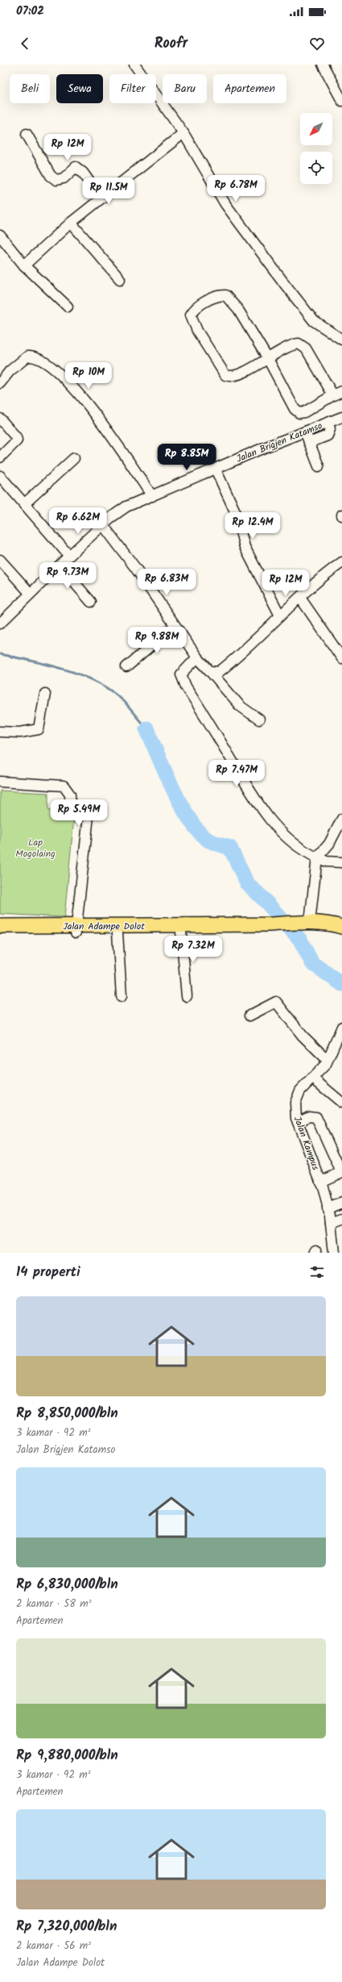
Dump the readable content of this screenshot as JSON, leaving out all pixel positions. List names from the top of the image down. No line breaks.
{"streets":{"highway":["Jalan Adampe Dolot"],"street":["Jalan Brigjen Katamso","Jalan Kampus"]},"parks":["Lap Mogolaing"],"north":"bottom left","page":{"status":"07:02","header":"Roofr","chip":["Beli","Sewa","Filter","Baru","Apartemen"],"price":["Rp 12M","Rp 6.78M","Rp 11.5M","Rp 10M","Rp 8.85M","Rp 6.62M","Rp 12.4M","Rp 9.73M","Rp 6.83M","Rp 12M","Rp 9.88M","Rp 7.47M","Rp 5.49M","Rp 7.32M"],"heading":"14 properti","list":[{"name":"Rp 8,850,000/bln","note":"3 kamar · 92 m² · Jalan Brigjen Katamso"},{"name":"Rp 6,830,000/bln","note":"2 kamar · 58 m² · Apartemen"},{"name":"Rp 9,880,000/bln","note":"3 kamar · 92 m² · Apartemen"},{"name":"Rp 7,320,000/bln","note":"2 kamar · 56 m² · Jalan Adampe Dolot"}]}}
